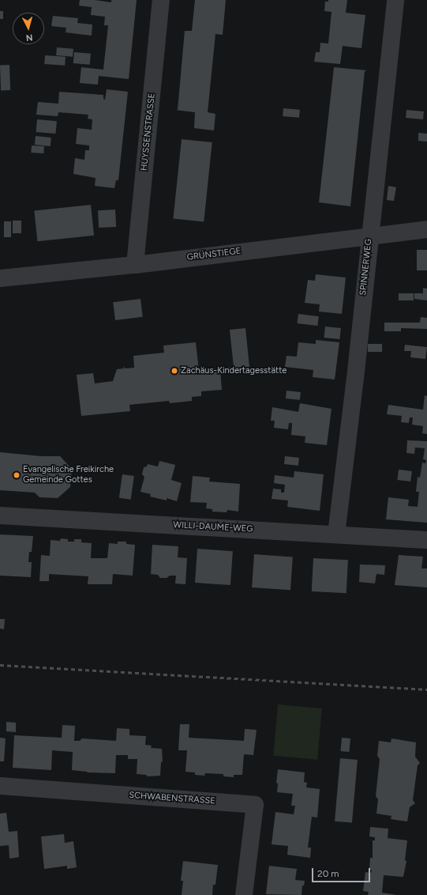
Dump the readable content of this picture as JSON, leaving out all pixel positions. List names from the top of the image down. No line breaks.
{"streets":{"street":["HUYSSENSTRASSE","GRÜNSTIEGE","SPINNERWEG","WILLI-DAUME-WEG","SCHWABENSTRASSE"]},"crossings":[["HUYSSENSTRASSE","GRÜNSTIEGE"],["GRÜNSTIEGE","SPINNERWEG"],["SPINNERWEG","WILLI-DAUME-WEG"]],"places":["Zachäus-Kindertagesstätte","Evangelische Freikirche Gemeinde Gottes"],"scale_bar":"20 m","north":"bottom"}
